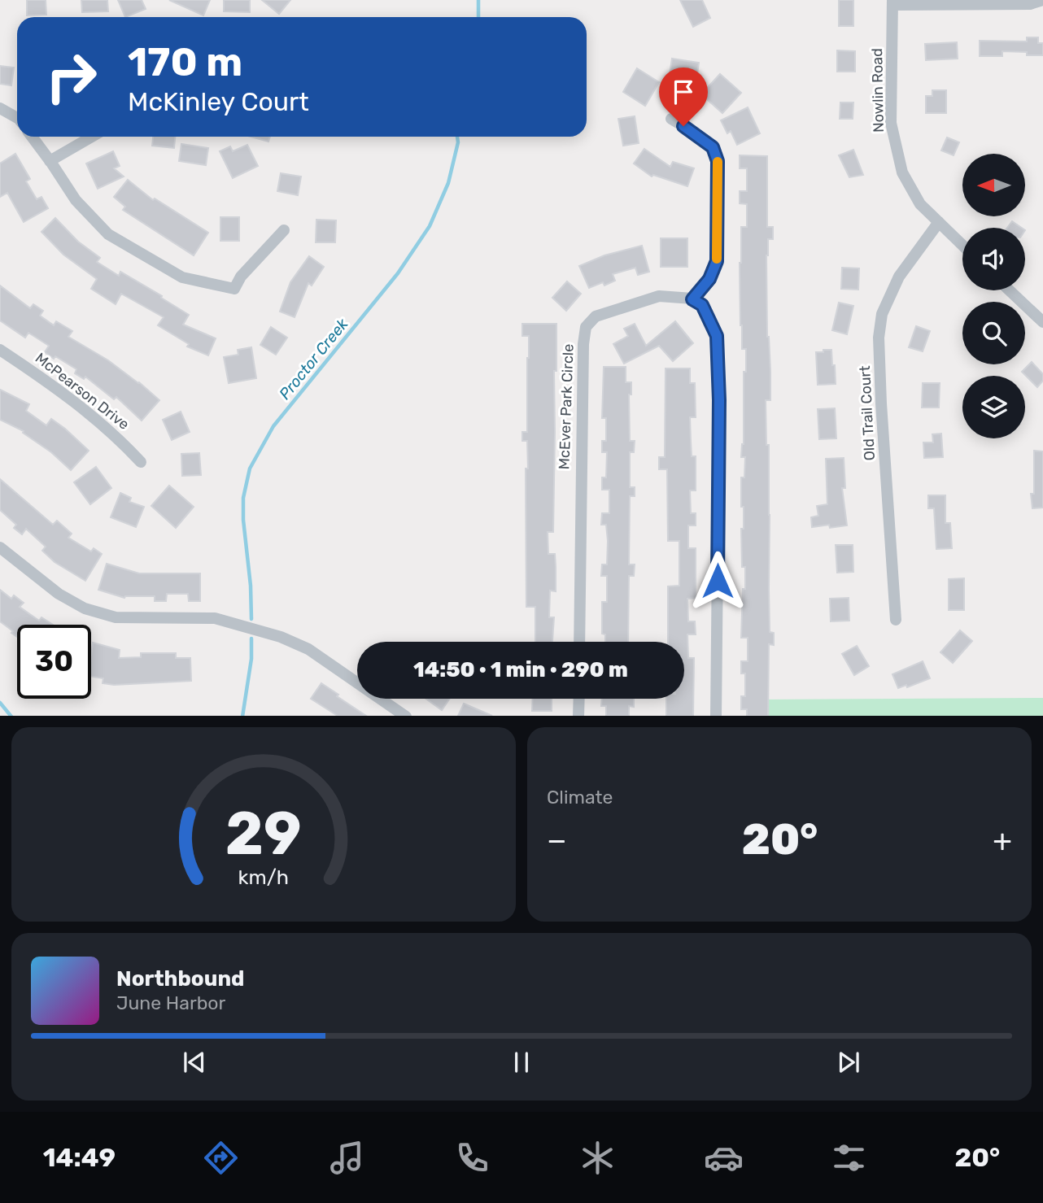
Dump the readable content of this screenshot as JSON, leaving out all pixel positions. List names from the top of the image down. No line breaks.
{"streets":{"street":["Nowlin Road","McPearson Drive","McEver Park Circle","Old Trail Court"]},"crossings":[["Nowlin Road","Old Trail Court"]],"water":["Proctor Creek"],"north":"left","page":{"turn":["170 m","McKinley Court"],"limit":"30","trip":"14:50 · 1 min · 290 m","tile":"Climate","heat":["−","20°","+"],"song":["Northbound","June Harbor"],"tabs":["14:49","20°"],"gauge":["29","km/h"]}}
